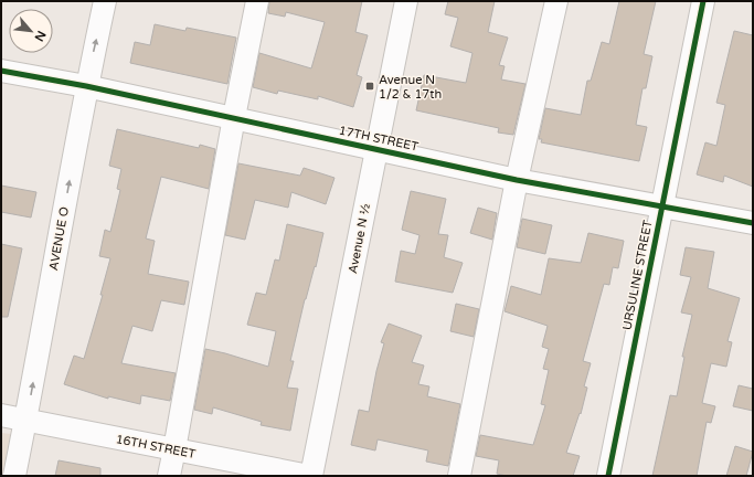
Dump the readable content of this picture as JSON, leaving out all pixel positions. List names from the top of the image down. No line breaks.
{"streets":{"street":["17TH STREET","AVENUE O","Avenue N ½","URSULINE STREET","16TH STREET"]},"crossings":[["17TH STREET","AVENUE O"],["17TH STREET","Avenue N ½"],["17TH STREET","URSULINE STREET"],["AVENUE O","16TH STREET"],["Avenue N ½","16TH STREET"]],"places":{"transit":["Avenue N 1/2 & 17th"]},"north":"bottom right"}
